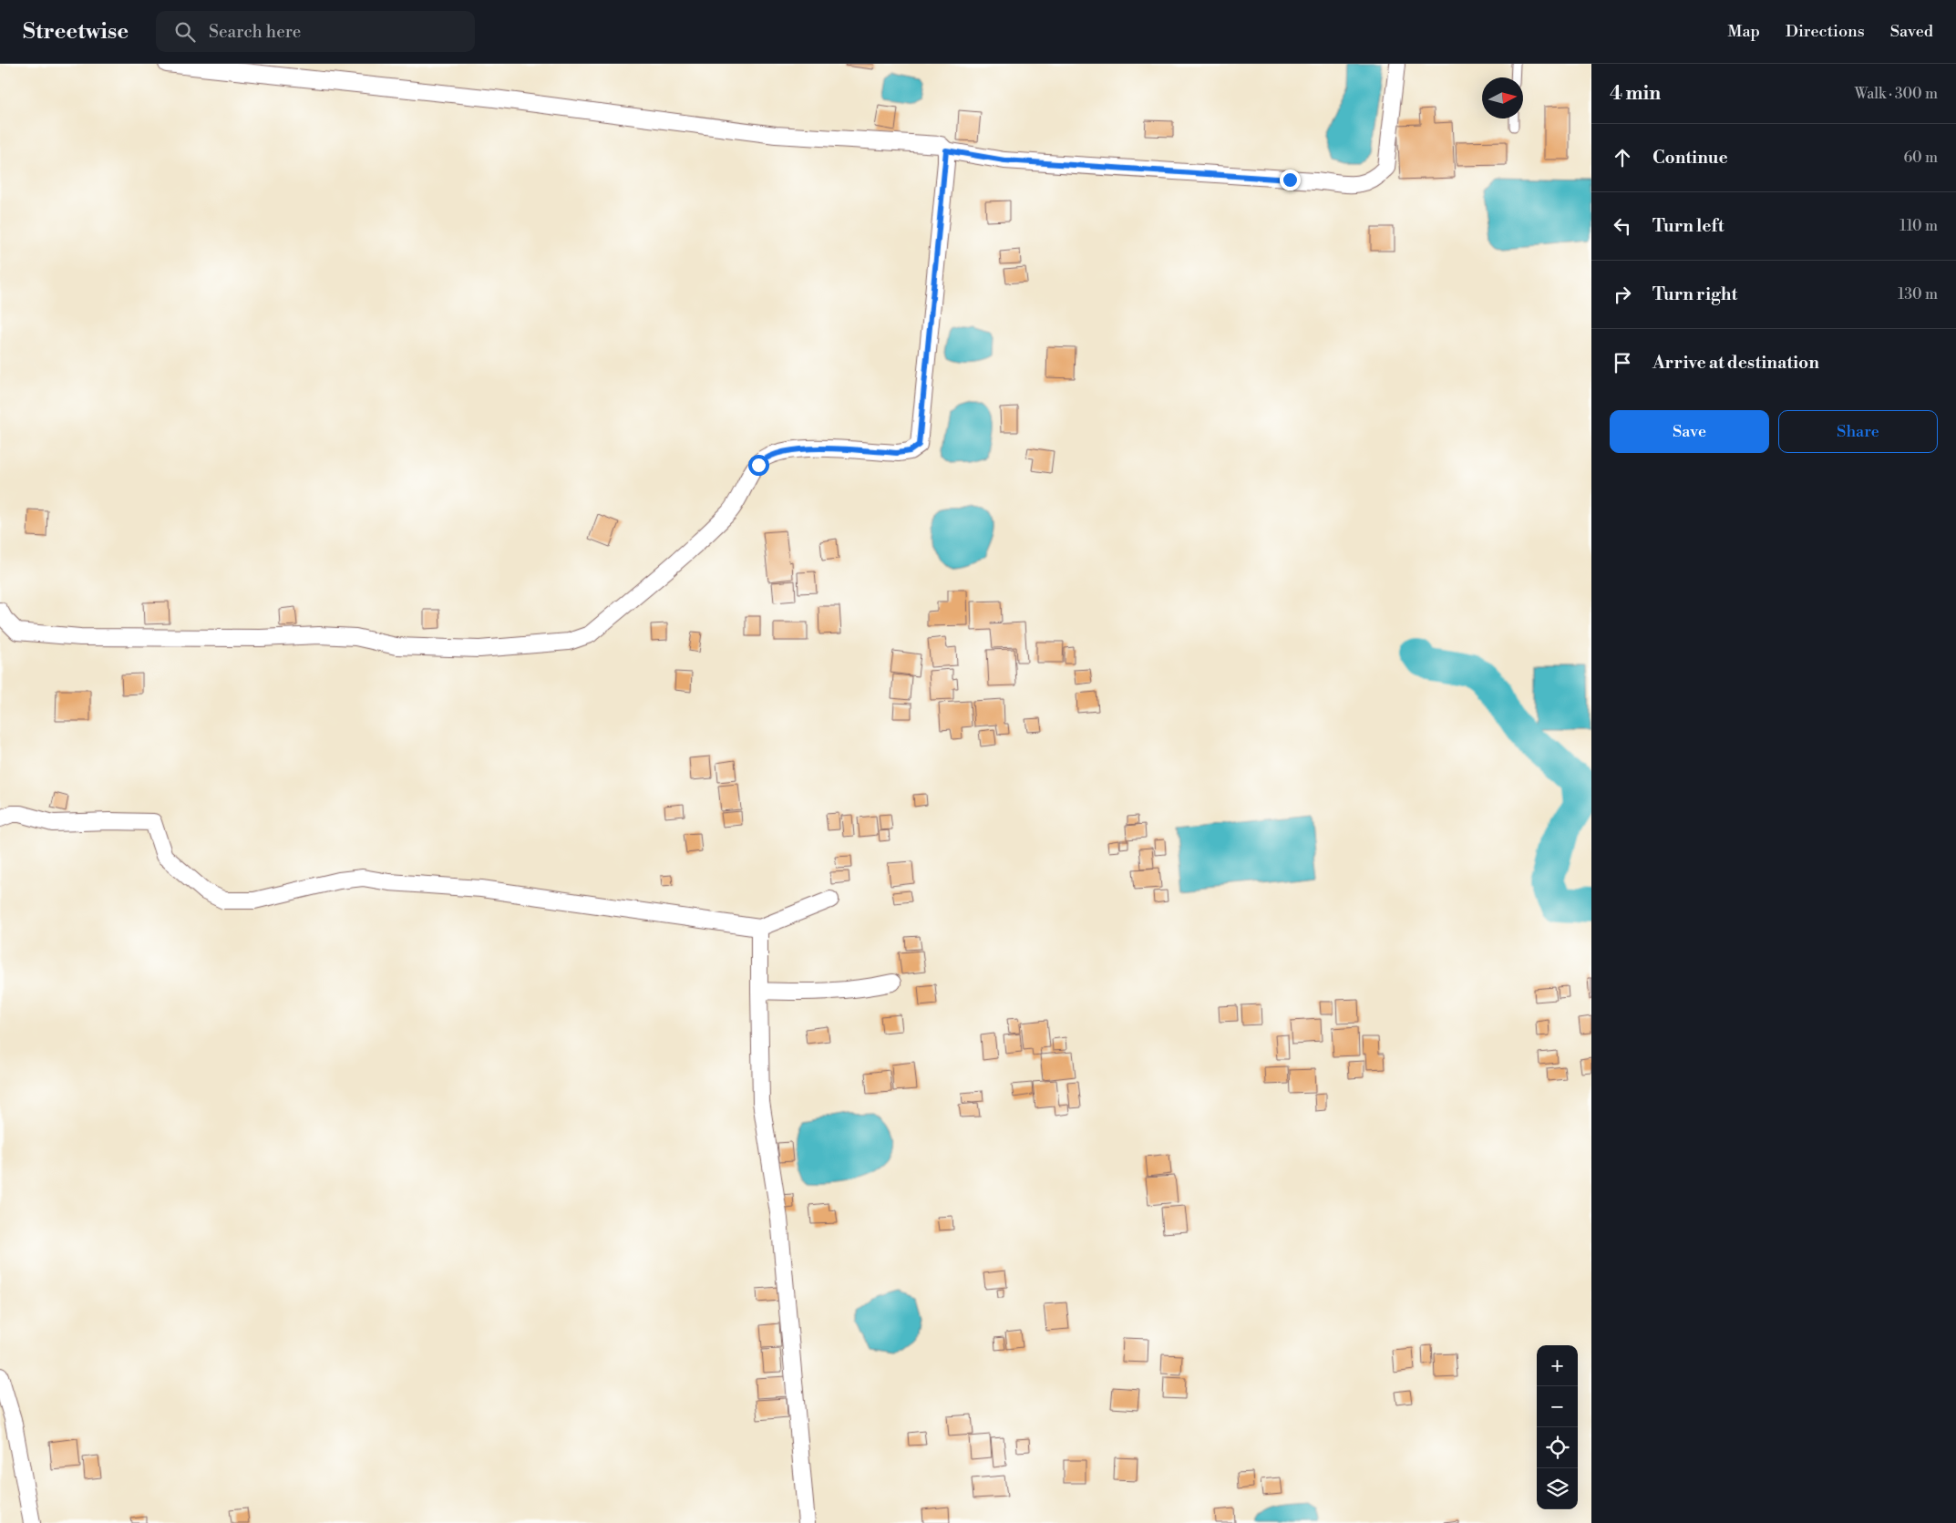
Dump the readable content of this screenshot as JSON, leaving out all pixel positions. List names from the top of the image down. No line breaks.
{"north":"right","page":{"header":"Streetwise","search":"Search here","nav":["Map","Directions","Saved"],"heading":["4 min","Walk · 300 m"],"list":[["Continue","60 m"],["Turn left","110 m"],["Turn right","130 m"],"Arrive at destination"],"buttons":["Save","Share"],"map_buttons":["+","−"]}}
